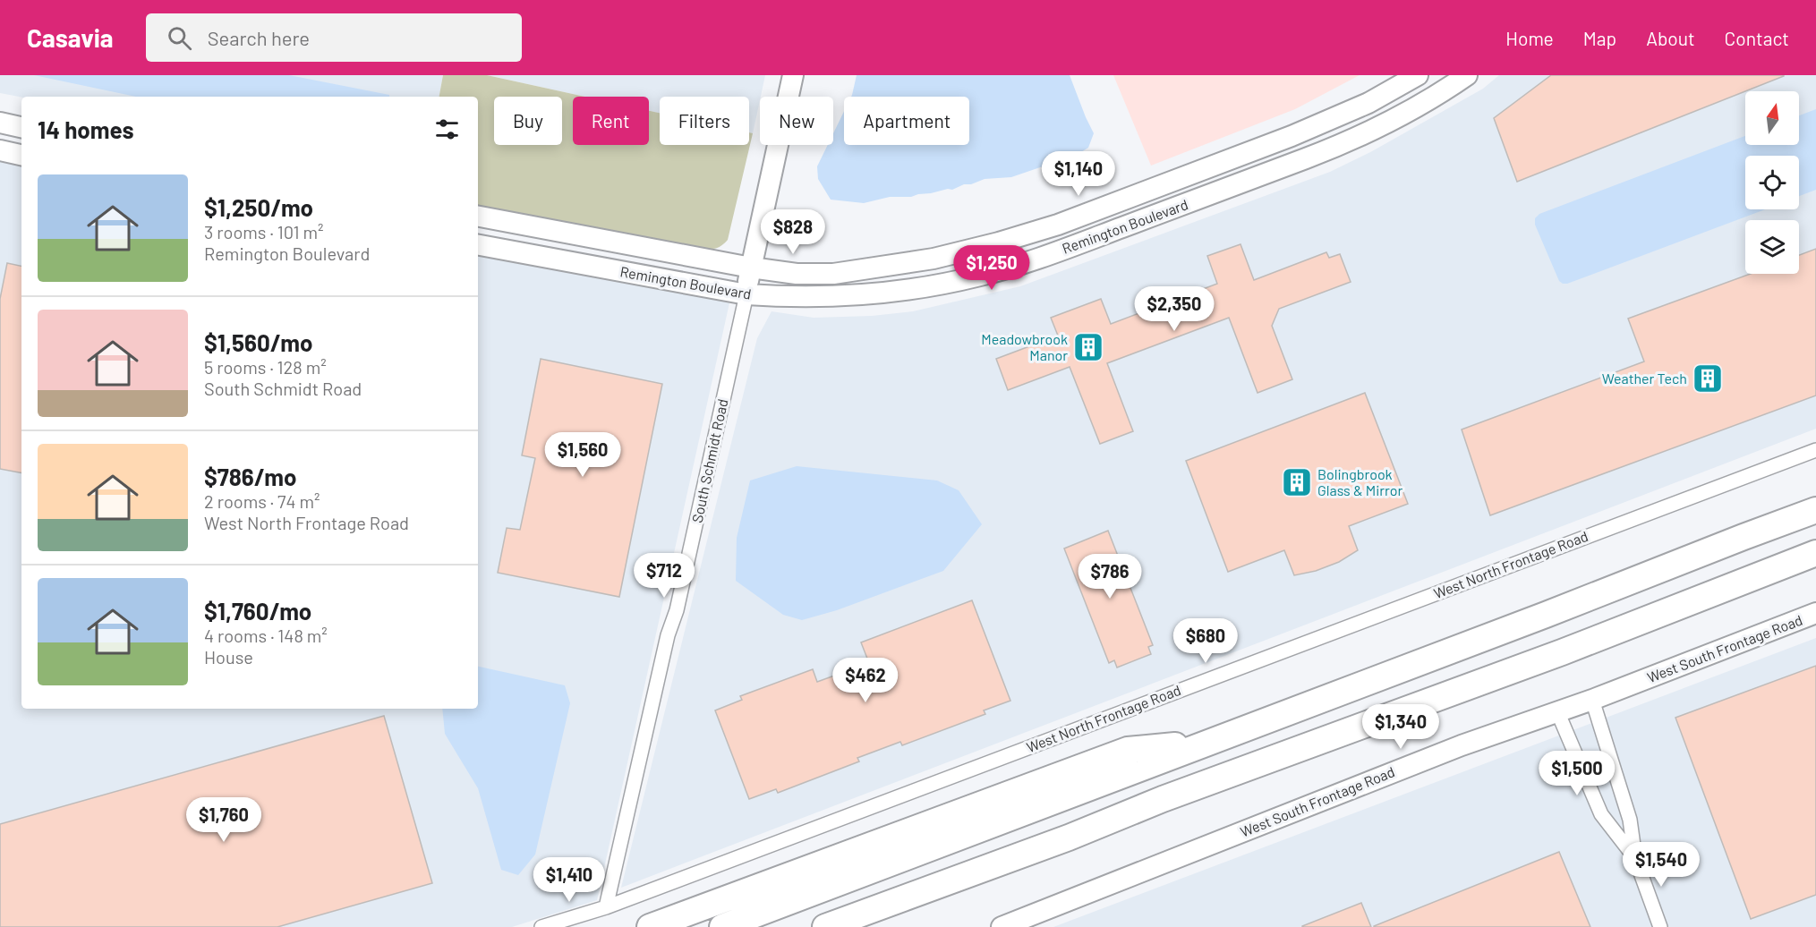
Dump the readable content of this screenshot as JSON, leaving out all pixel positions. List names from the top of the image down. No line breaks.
{"streets":{"street":["Remington Boulevard","South Schmidt Road","West North Frontage Road","West South Frontage Road"]},"crossings":[["Remington Boulevard","South Schmidt Road"],["South Schmidt Road","West North Frontage Road"]],"places":{"building":["Meadowbrook Manor","Weather Tech","Bolingbrook Glass & Mirror"]},"north":"top","page":{"header":"Casavia","search":"Search here","nav":["Home","Map","About","Contact"],"chip":["Buy","Rent","Filters","New","Apartment"],"heading":"14 homes","price":["$1,140","$828","$1,250","$2,350","$1,560","$712","$786","$680","$462","$1,340","$1,500","$1,760","$1,540","$1,410"],"list":[{"name":"$1,250/mo","note":"3 rooms · 101 m² · Remington Boulevard"},{"name":"$1,560/mo","note":"5 rooms · 128 m² · South Schmidt Road"},{"name":"$786/mo","note":"2 rooms · 74 m² · West North Frontage Road"},{"name":"$1,760/mo","note":"4 rooms · 148 m² · House"}]}}
